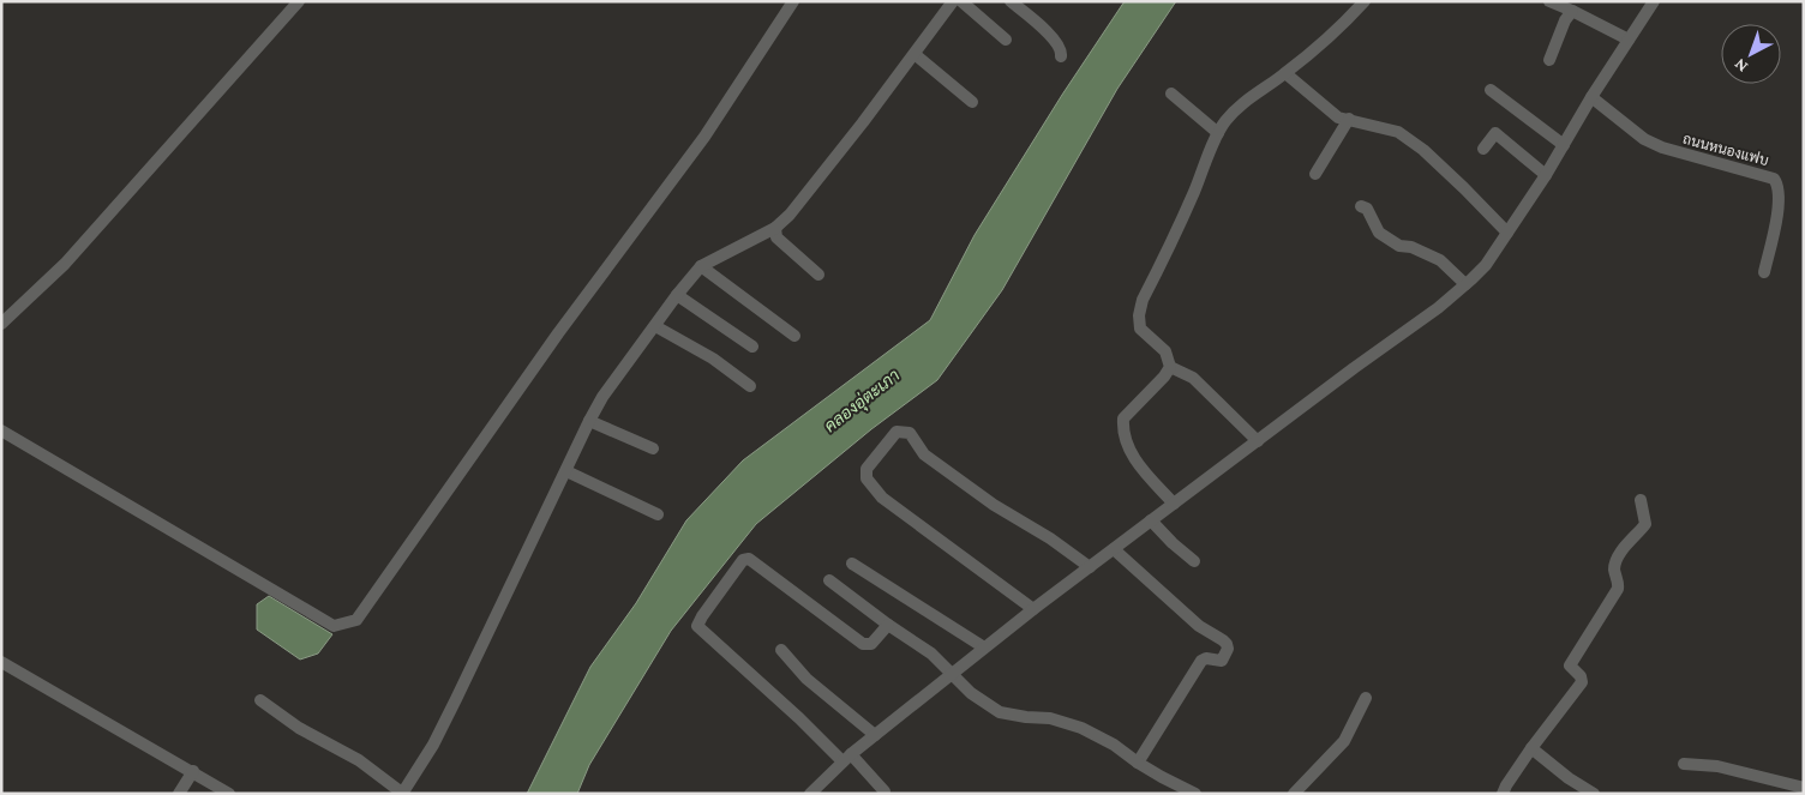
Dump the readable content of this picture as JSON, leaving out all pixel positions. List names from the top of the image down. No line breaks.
{"streets":{"street":["ถนนหนองแฟบ"]},"water":["คลองอุ่ตะเภา"],"north":"bottom left"}
